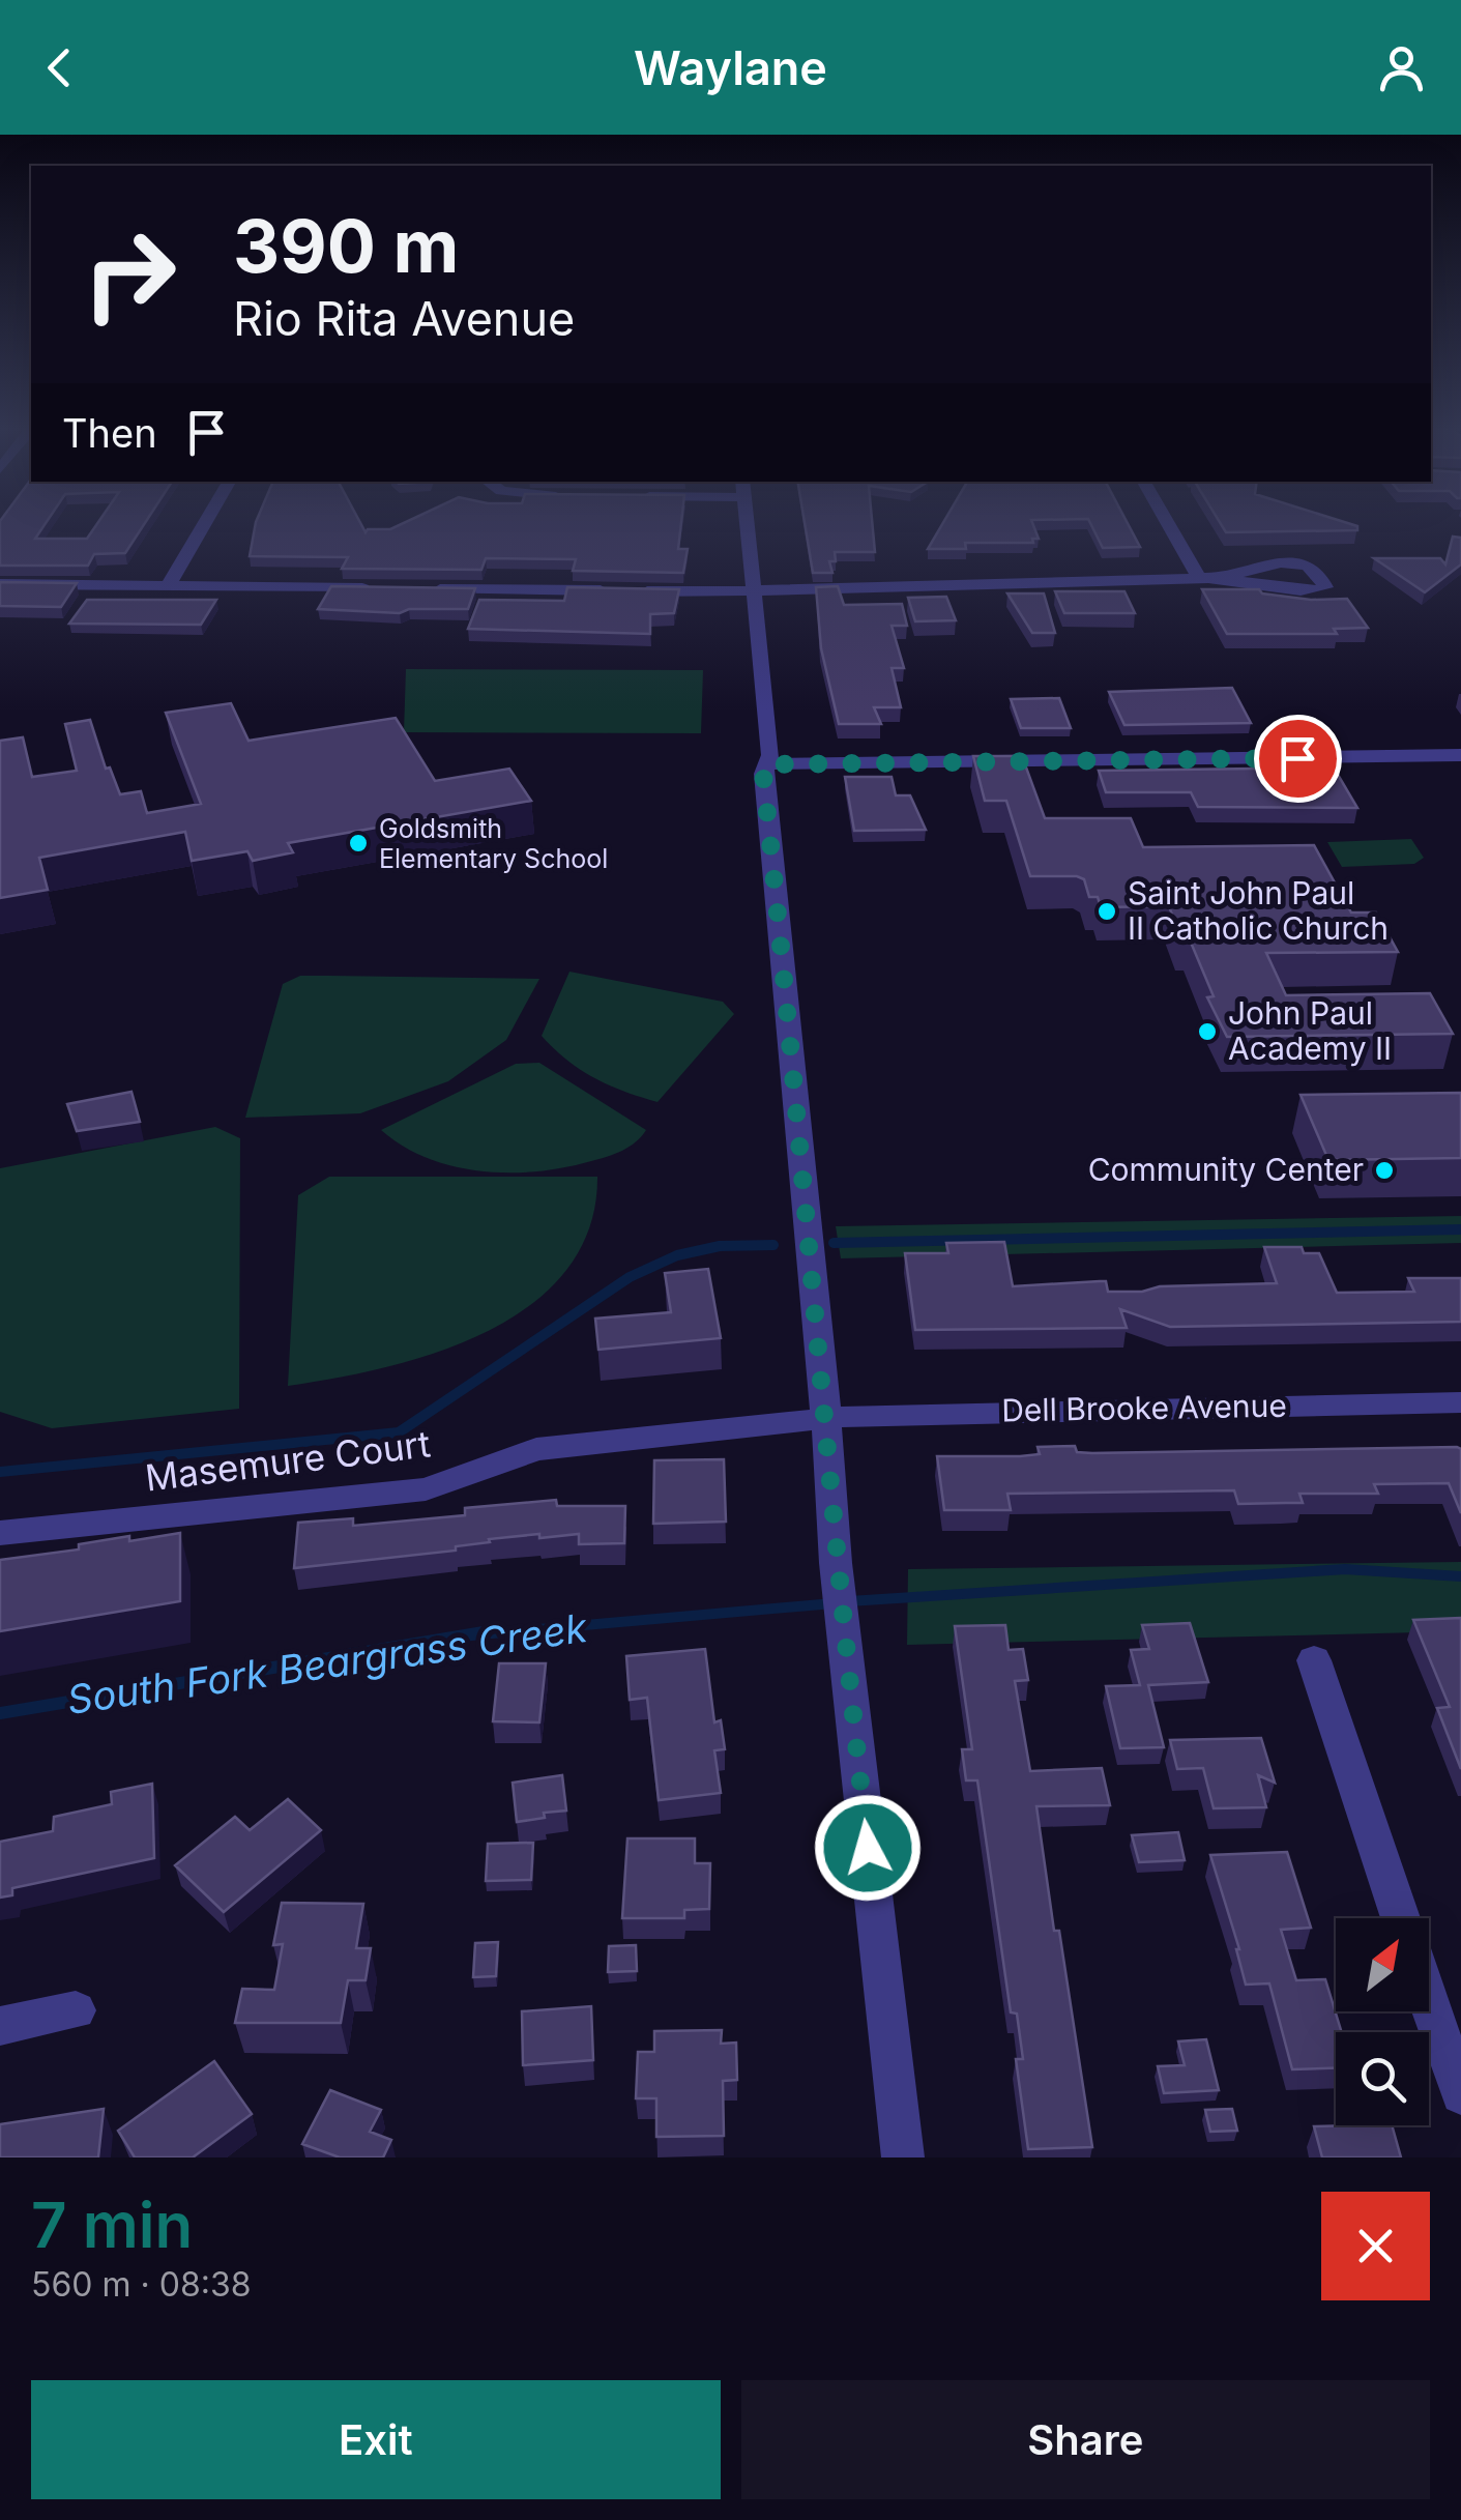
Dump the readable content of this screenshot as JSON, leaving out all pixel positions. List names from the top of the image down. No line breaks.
{"streets":{"street":["Dell Brooke Avenue","Masemure Court"]},"crossings":[["Dell Brooke Avenue","Masemure Court"]],"water":["South Fork Beargrass Creek"],"places":["Goldsmith Elementary School","Saint John Paul II Catholic Church","John Paul Academy II","Community Center"],"north":"top right","page":{"header":"Waylane","turn":["390 m","Rio Rita Avenue"],"then":"Then","heading":["7 min","560 m · 08:38"],"buttons":["Exit","Share"]}}
